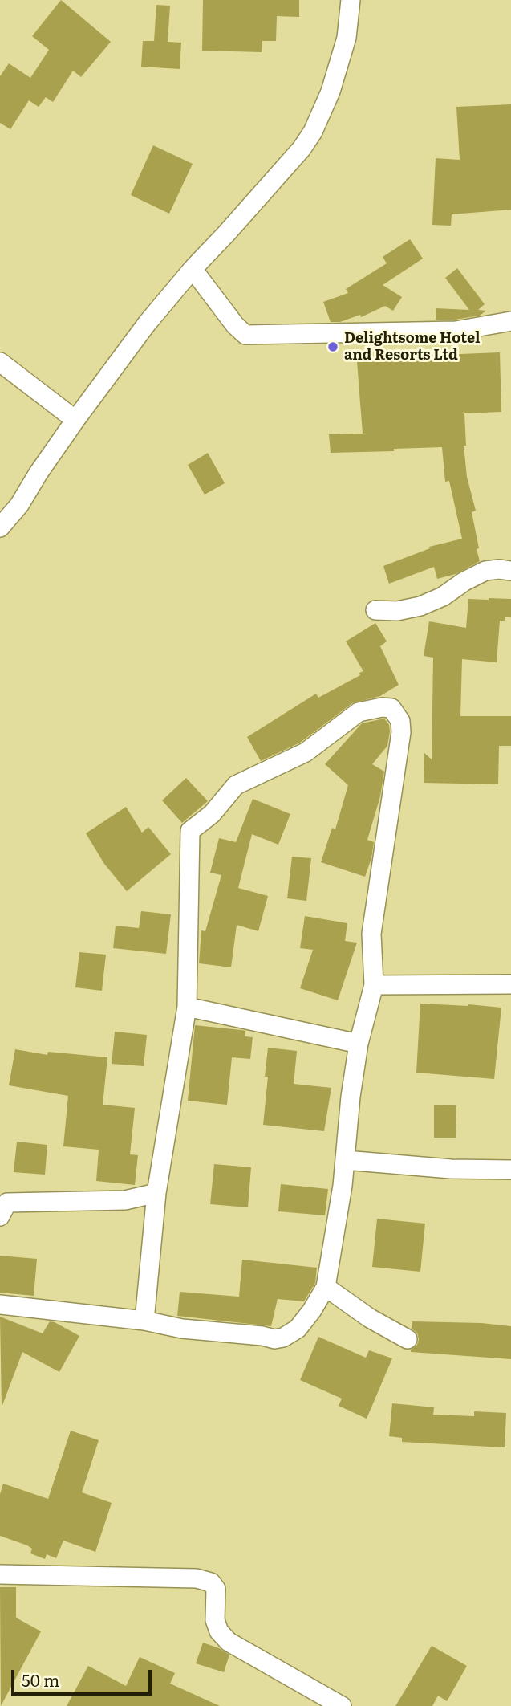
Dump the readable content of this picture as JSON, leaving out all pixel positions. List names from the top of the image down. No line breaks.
{"places":["Delightsome Hotel and Resorts Ltd"],"scale_bar":"50 m"}
